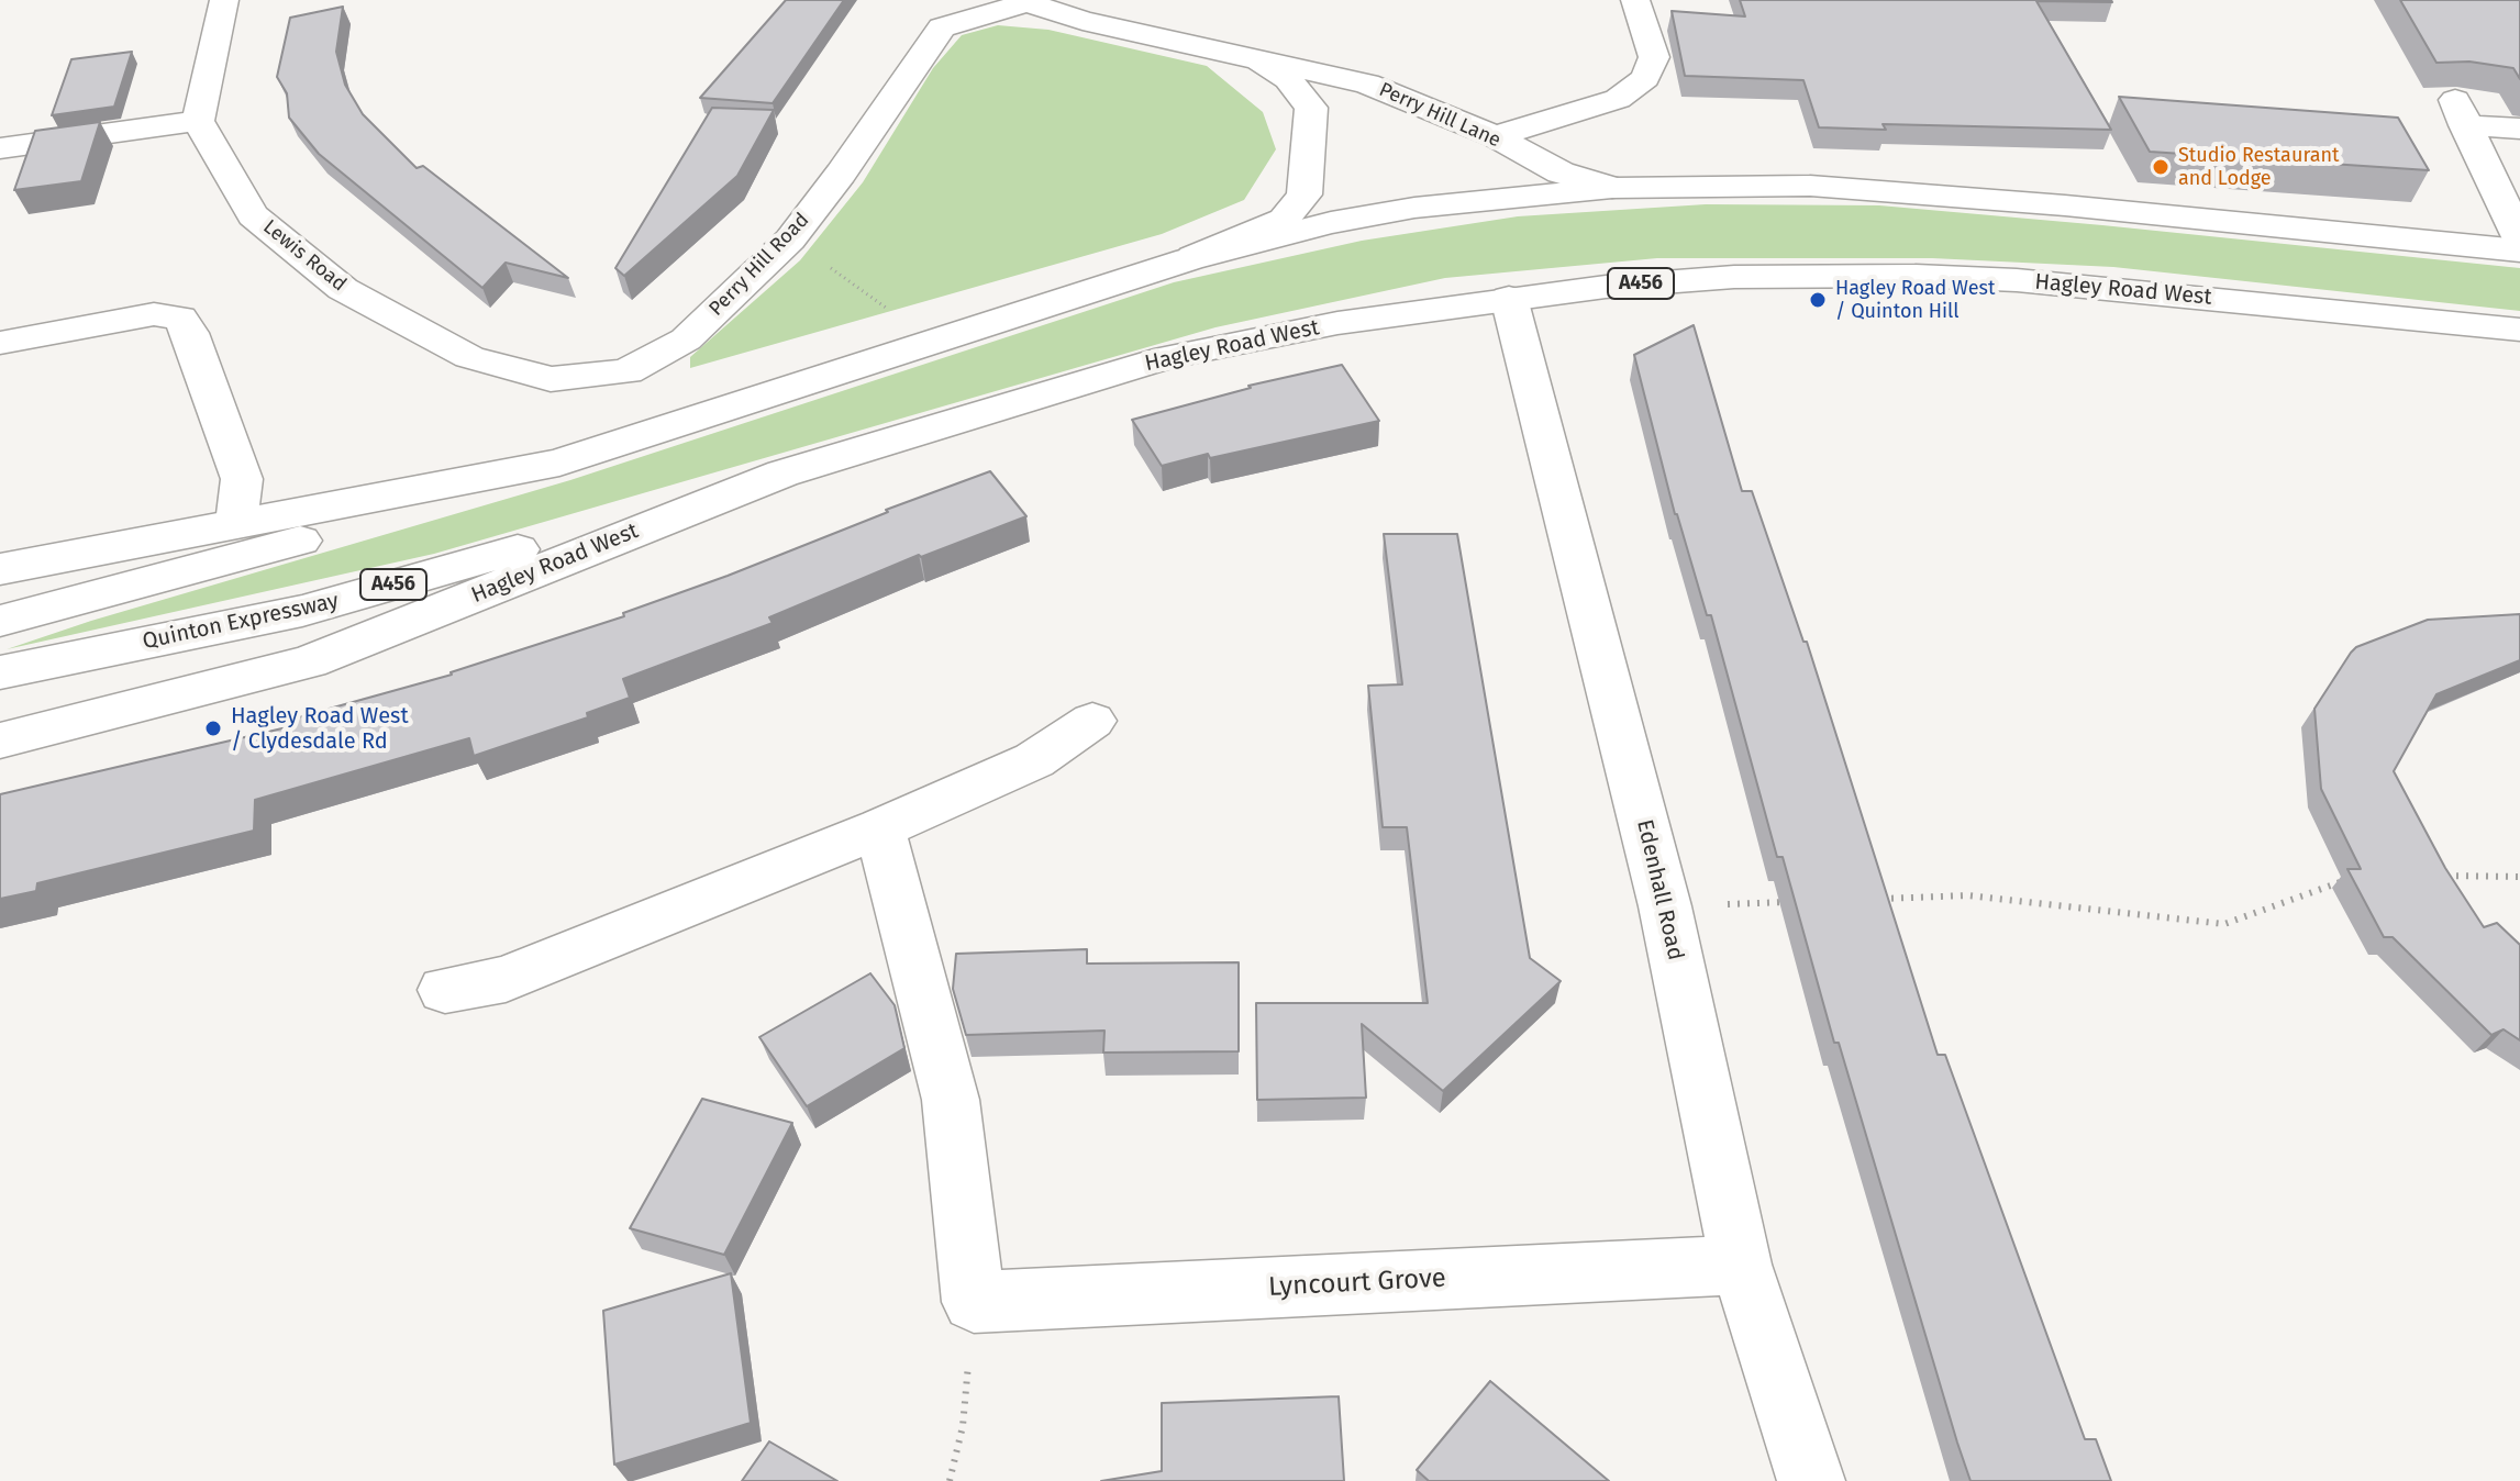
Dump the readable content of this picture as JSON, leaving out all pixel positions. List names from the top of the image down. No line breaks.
{"streets":{"main road":["Perry Hill Lane","Lewis Road","Perry Hill Road","A456","Hagley Road West","Quinton Expressway","Edenhall Road","Lyncourt Grove"]},"crossings":[["Perry Hill Lane","Perry Hill Road"],["Lewis Road","Perry Hill Road"],["Hagley Road West","Quinton Expressway"],["Hagley Road West","Edenhall Road"],["Edenhall Road","Lyncourt Grove"]],"places":["Studio Restaurant and Lodge","Hagley Road West / Quinton Hill","Hagley Road West / Clydesdale Rd"]}
